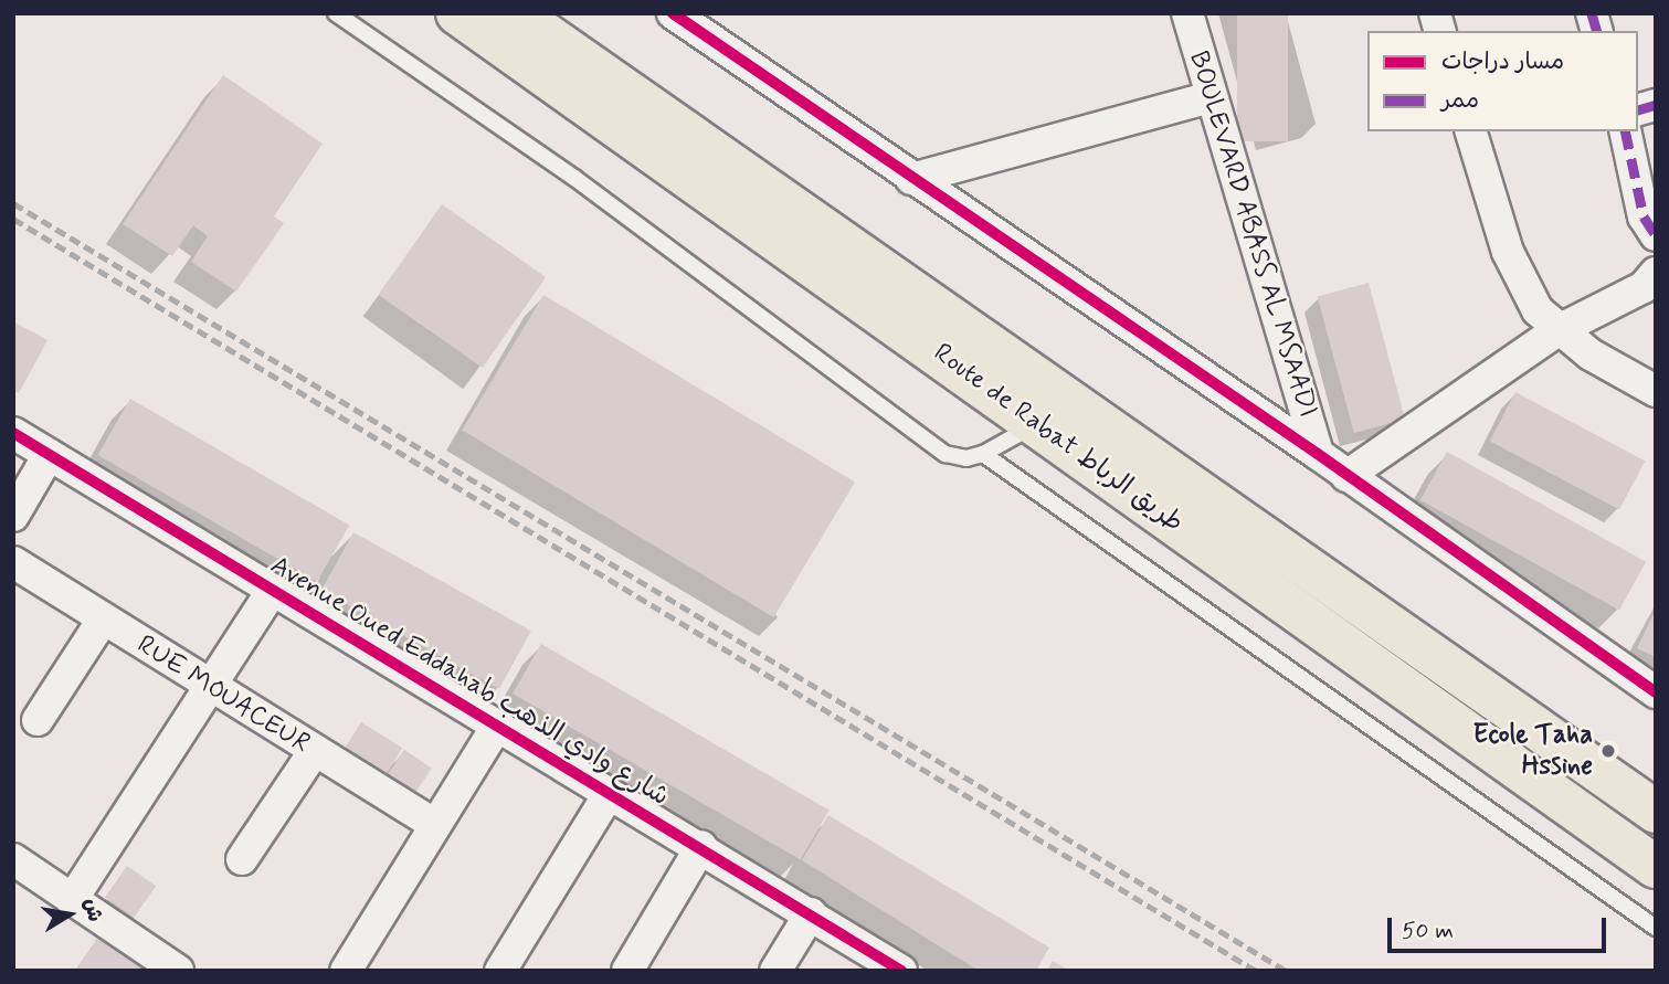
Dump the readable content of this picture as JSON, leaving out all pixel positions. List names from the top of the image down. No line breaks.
{"streets":{"main road":["Route de Rabat طريق الرباط"],"street":["BOULEVARD ABASS AL MSAADI","Avenue Oued Eddahab شارع وادي الذهب","RUE MOUACEUR"]},"places":["Ecole Taha Hssine"],"legend":["مسار دراجات","ممر"],"scale_bar":"50 m","north":"right"}
